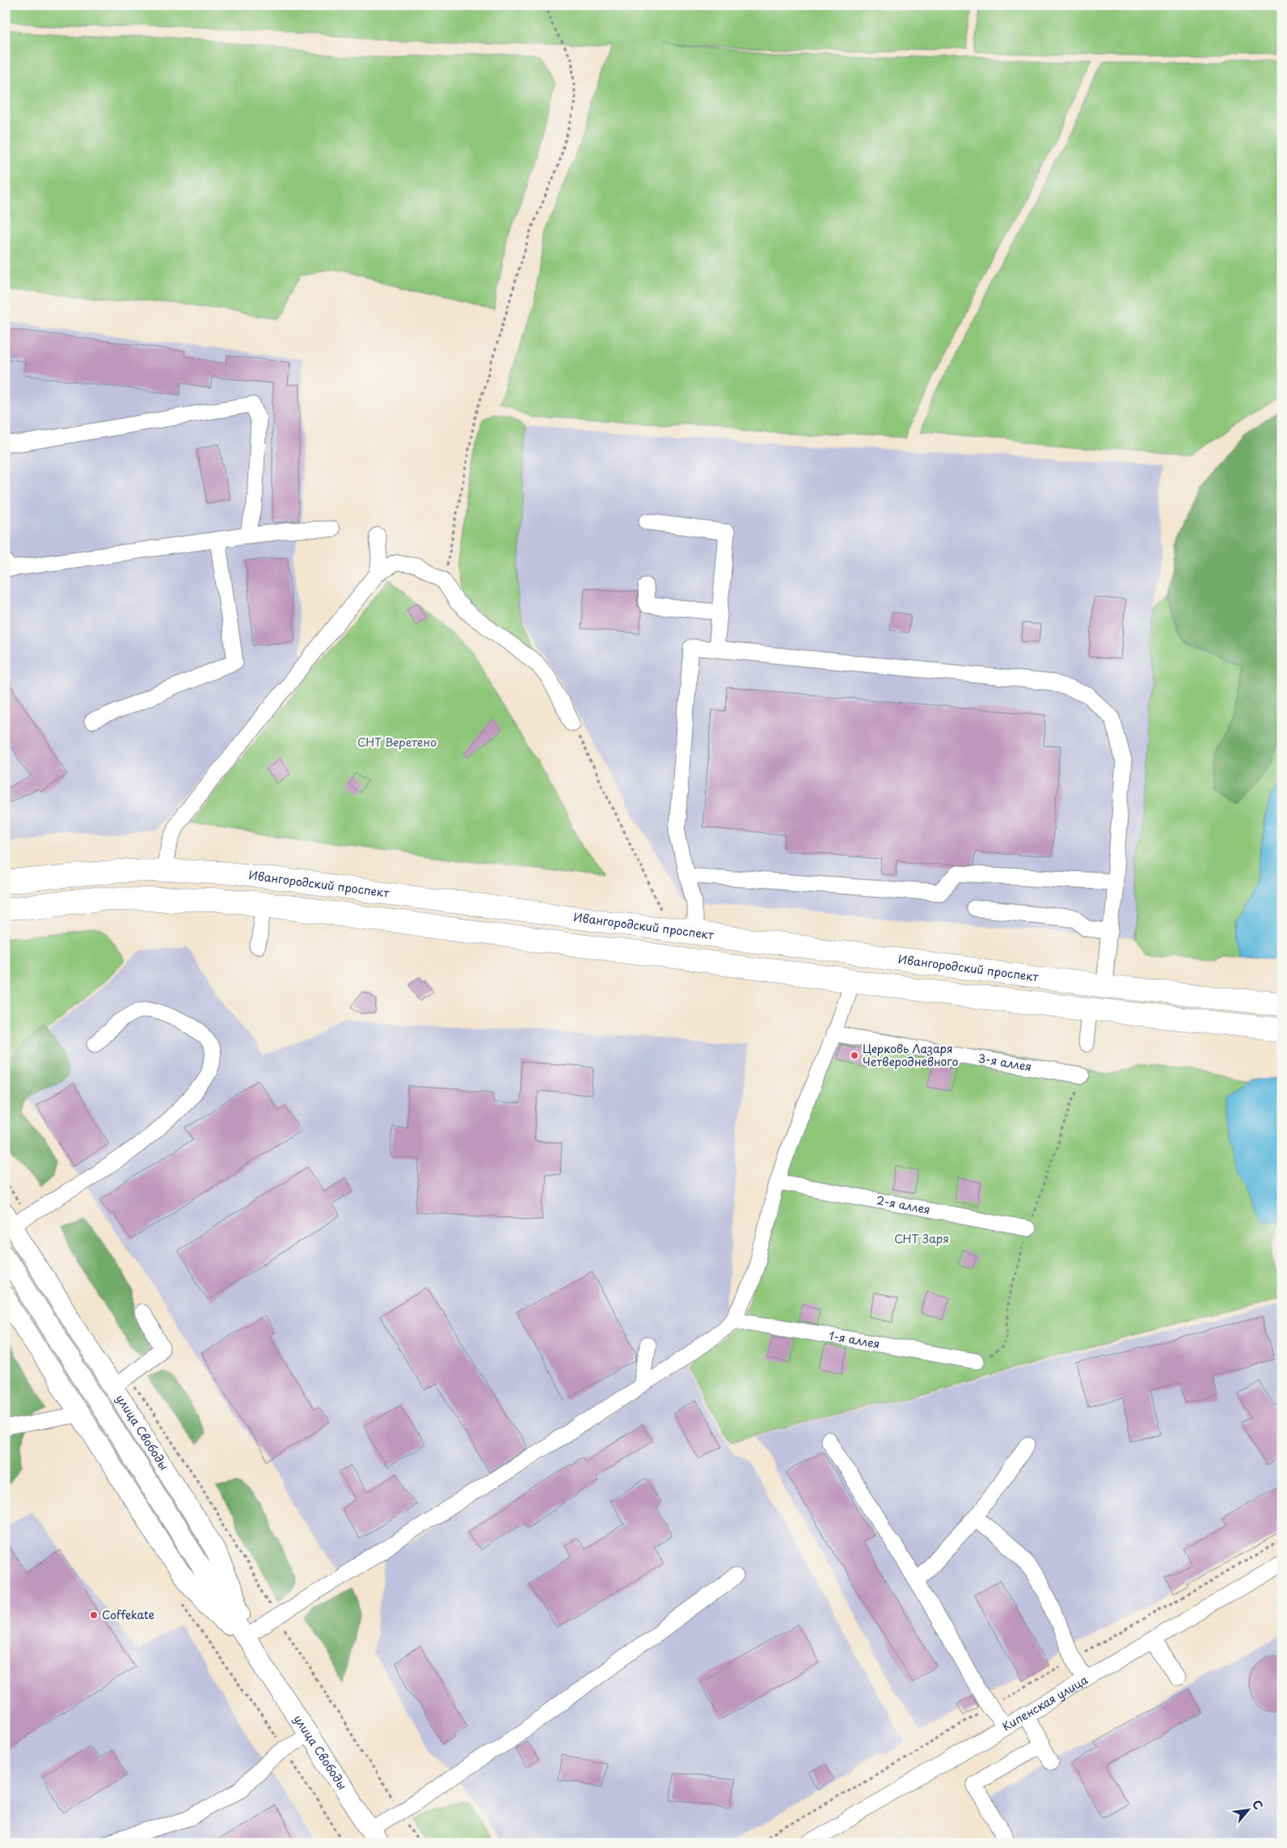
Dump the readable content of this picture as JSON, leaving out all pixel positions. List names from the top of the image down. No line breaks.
{"streets":{"highway":["Ивангородский проспект"],"main road":["улица Свободы"],"street":["3-я аллея","2-я аллея","1-я аллея","Кипенская улица"]},"parks":["СНТ Веретено","СНТ Заря"],"places":["Церковь Лазаря Четверодневного","Coffekate"],"north":"top right"}
